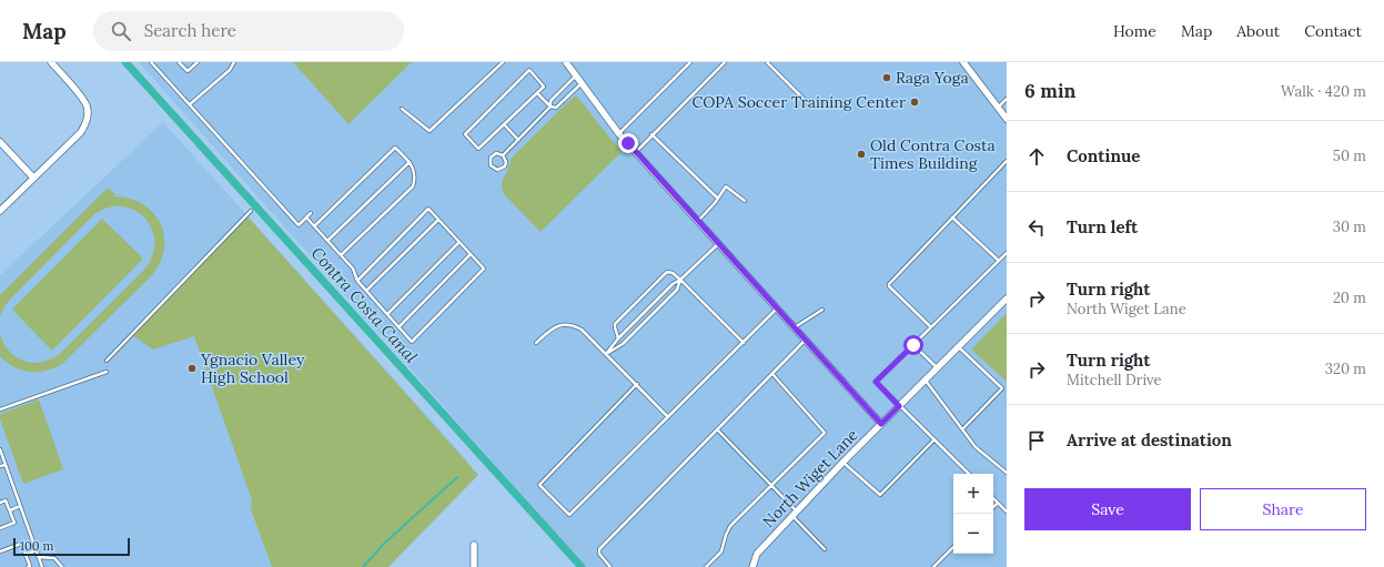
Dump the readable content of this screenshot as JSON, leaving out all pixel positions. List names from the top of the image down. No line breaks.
{"streets":{"street":["North Wiget Lane"]},"water":["Contra Costa Canal"],"places":["Raga Yoga","COPA Soccer Training Center","Old Contra Costa Times Building","Ygnacio Valley High School"],"scale_bar":"100 m","page":{"header":"Map","search":"Search here","nav":["Home","Map","About","Contact"],"heading":["6 min","Walk · 420 m"],"list":[["Continue","50 m"],["Turn left","30 m"],["Turn right","North Wiget Lane","20 m"],["Turn right","Mitchell Drive","320 m"],"Arrive at destination"],"map_buttons":["+","−"],"buttons":["Save","Share"],"scale":"100 m"}}
